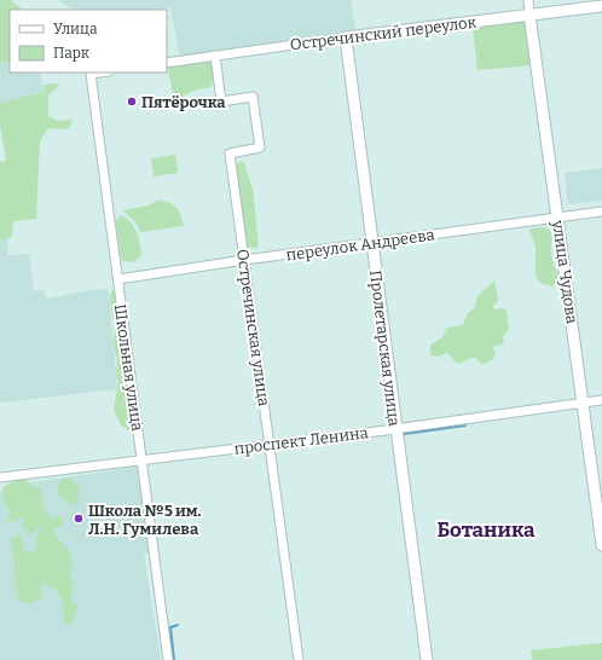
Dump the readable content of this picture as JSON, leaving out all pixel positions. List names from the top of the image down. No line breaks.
{"streets":{"street":["Остречинский переулок","переулок Андреева","улица Чудова","Остречинская улица","Пролетарская улица","Школьная улица","проспект Ленина"]},"crossings":[["Остречинский переулок","улица Чудова"],["Остречинский переулок","Остречинская улица"],["Остречинский переулок","Пролетарская улица"],["переулок Андреева","улица Чудова"],["переулок Андреева","Остречинская улица"],["переулок Андреева","Пролетарская улица"],["переулок Андреева","Школьная улица"],["улица Чудова","проспект Ленина"],["Остречинская улица","проспект Ленина"],["Пролетарская улица","проспект Ленина"],["Школьная улица","проспект Ленина"]],"districts":["Ботаника"],"places":["Пятёрочка","Школа №5 им. Л.Н. Гумилева"],"legend":["Улица","Парк"]}
